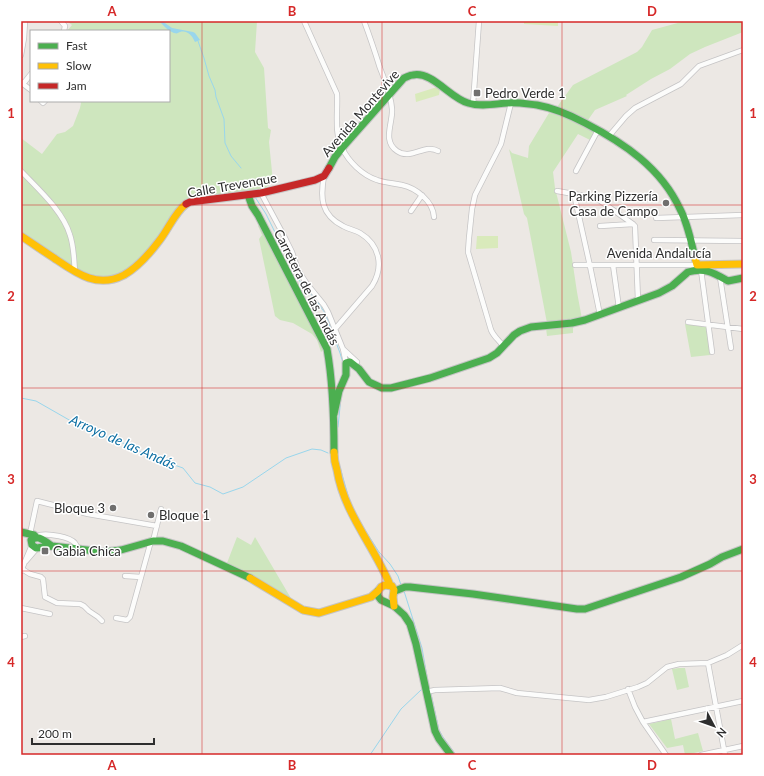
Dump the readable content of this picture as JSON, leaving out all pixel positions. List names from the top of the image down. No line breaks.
{"streets":{"street":["Avenida Montevive","Calle Trevenque","Avenida Andalucía","Carretera de las Andás"]},"crossings":[["Avenida Montevive","Calle Trevenque"],["Avenida Montevive","Avenida Andalucía"],["Calle Trevenque","Carretera de las Andás"]],"water":["Arroyo de las Andás"],"places":{"transit":["Pedro Verde 1","Gabia Chica"],"other":["Parking Pizzería Casa de Campo","Bloque 3","Bloque 1"]},"legend":["Fast","Slow","Jam"],"scale_bar":"200 m","north":"bottom right","grid":{"columns":["A","B","C","D"],"rows":["1","2","3","4"]}}
